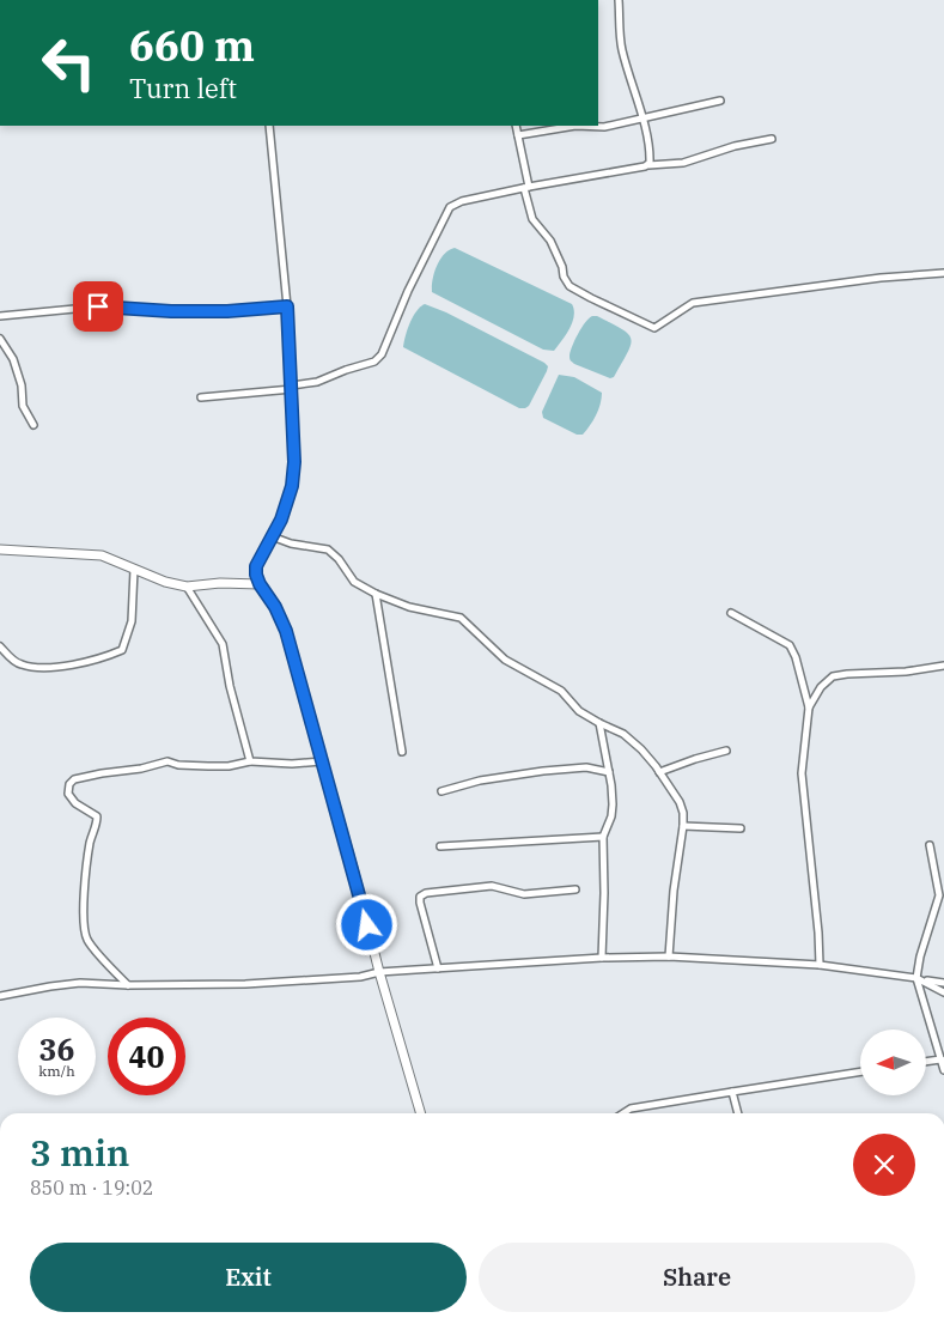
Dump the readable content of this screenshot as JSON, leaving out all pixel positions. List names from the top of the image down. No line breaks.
{"north":"left","page":{"turn":["660 m","Turn left"],"speed":"36 km/h","limit":"40","heading":["3 min","850 m · 19:02"],"buttons":["Exit","Share"]}}
